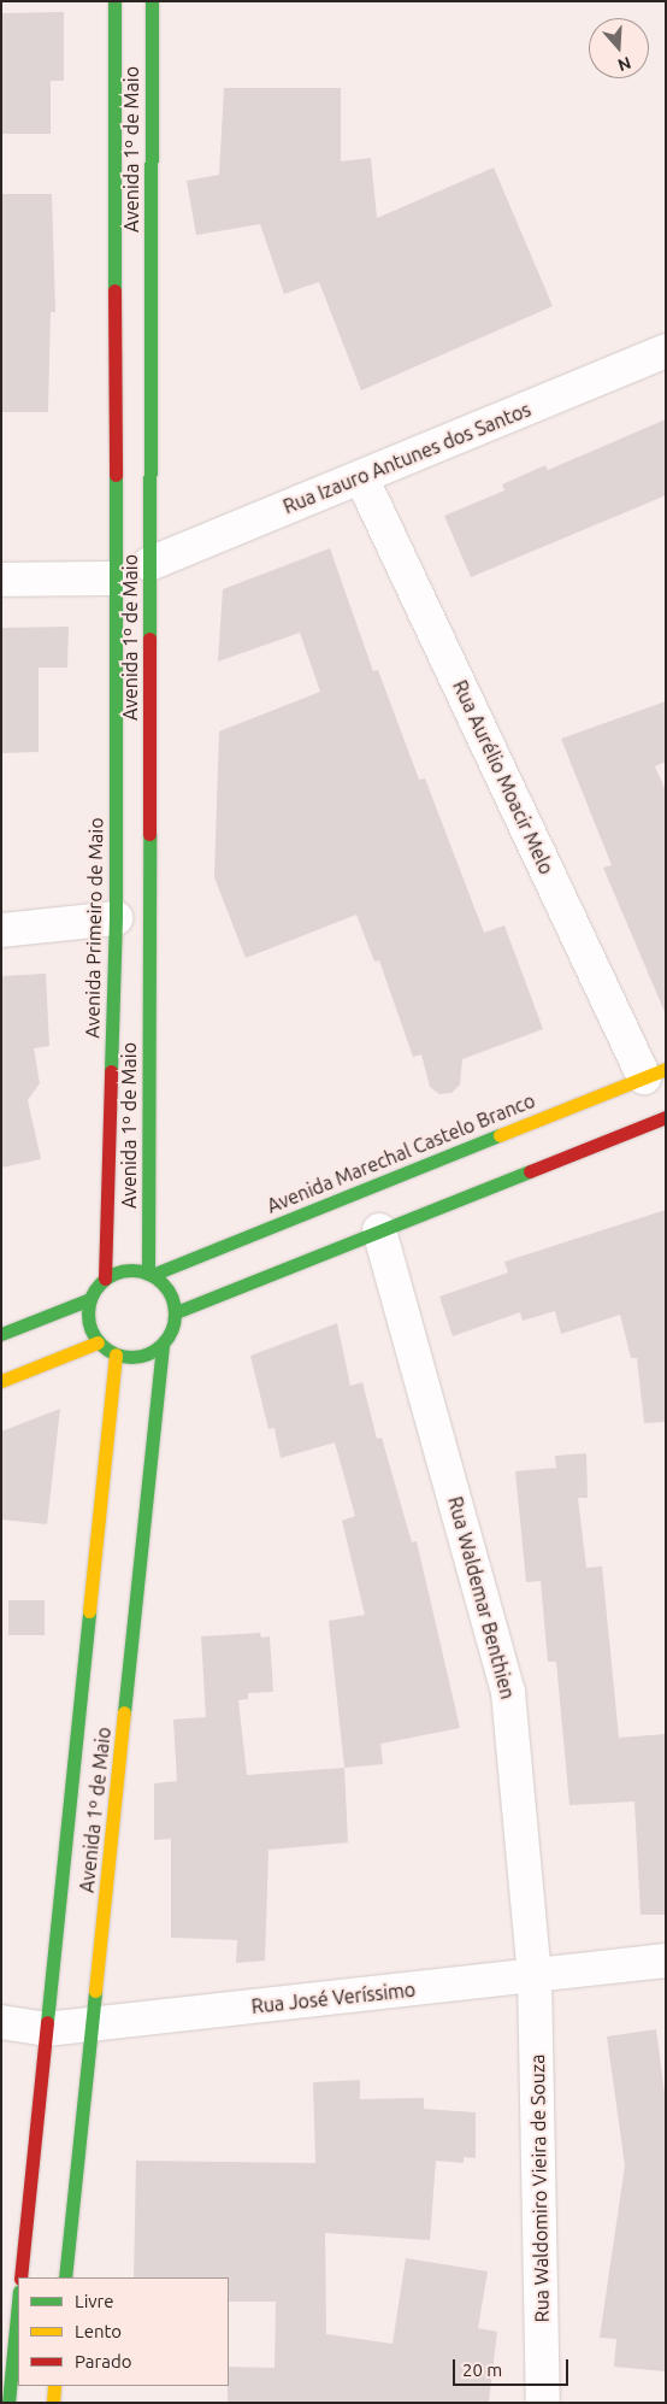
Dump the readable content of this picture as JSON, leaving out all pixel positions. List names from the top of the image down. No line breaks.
{"streets":{"main road":["Avenida 1º de Maio","Avenida Primeiro de Maio","Avenida Marechal Castelo Branco"],"street":["Rua Izauro Antunes dos Santos","Rua Aurélio Moacir Melo","Rua Waldemar Benthien","Rua José Veríssimo","Rua Waldomiro Vieira de Souza"]},"crossings":[["Avenida 1º de Maio","Rua Izauro Antunes dos Santos"],["Avenida 1º de Maio","Avenida Primeiro de Maio"],["Avenida 1º de Maio","Avenida Marechal Castelo Branco"],["Avenida 1º de Maio","Rua José Veríssimo"],["Rua Izauro Antunes dos Santos","Rua Aurélio Moacir Melo"],["Rua Aurélio Moacir Melo","Avenida Marechal Castelo Branco"],["Avenida Primeiro de Maio","Avenida Marechal Castelo Branco"],["Rua Waldemar Benthien","Rua José Veríssimo"],["Rua Waldemar Benthien","Rua Waldomiro Vieira de Souza"],["Rua José Veríssimo","Rua Waldomiro Vieira de Souza"]],"legend":["Livre","Lento","Parado"],"scale_bar":"20 m","north":"bottom"}
